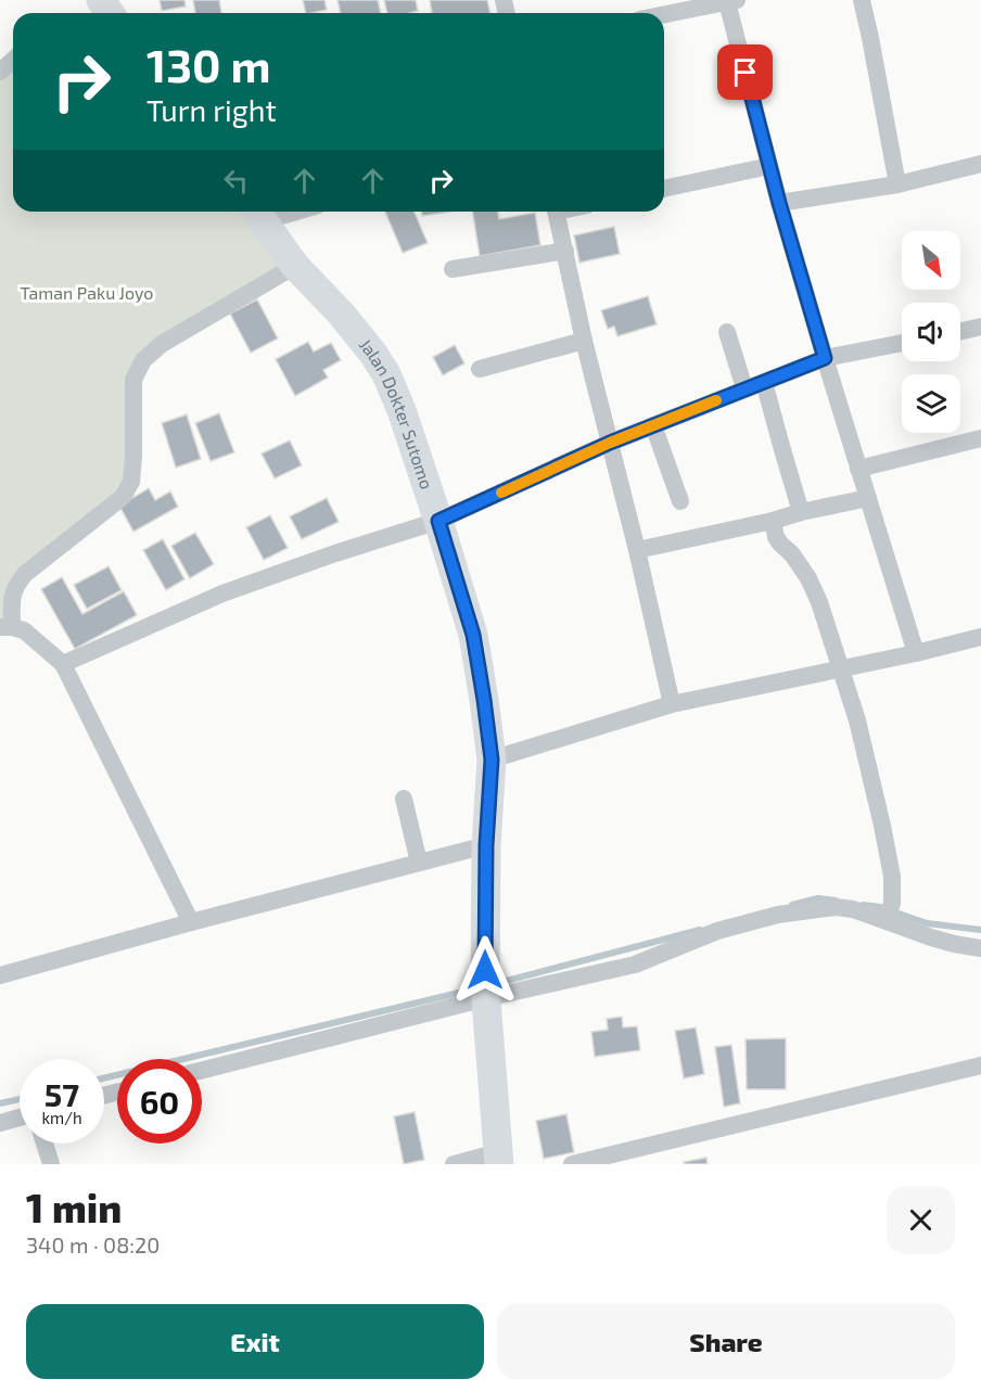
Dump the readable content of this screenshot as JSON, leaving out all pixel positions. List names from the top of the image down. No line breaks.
{"streets":{"main road":["Jalan Dokter Sutomo"]},"parks":["Taman Paku Joyo"],"north":"bottom right","page":{"turn":["130 m","Turn right"],"speed":"57 km/h","limit":"60","heading":["1 min","340 m · 08:20"],"buttons":["Exit","Share"]}}
